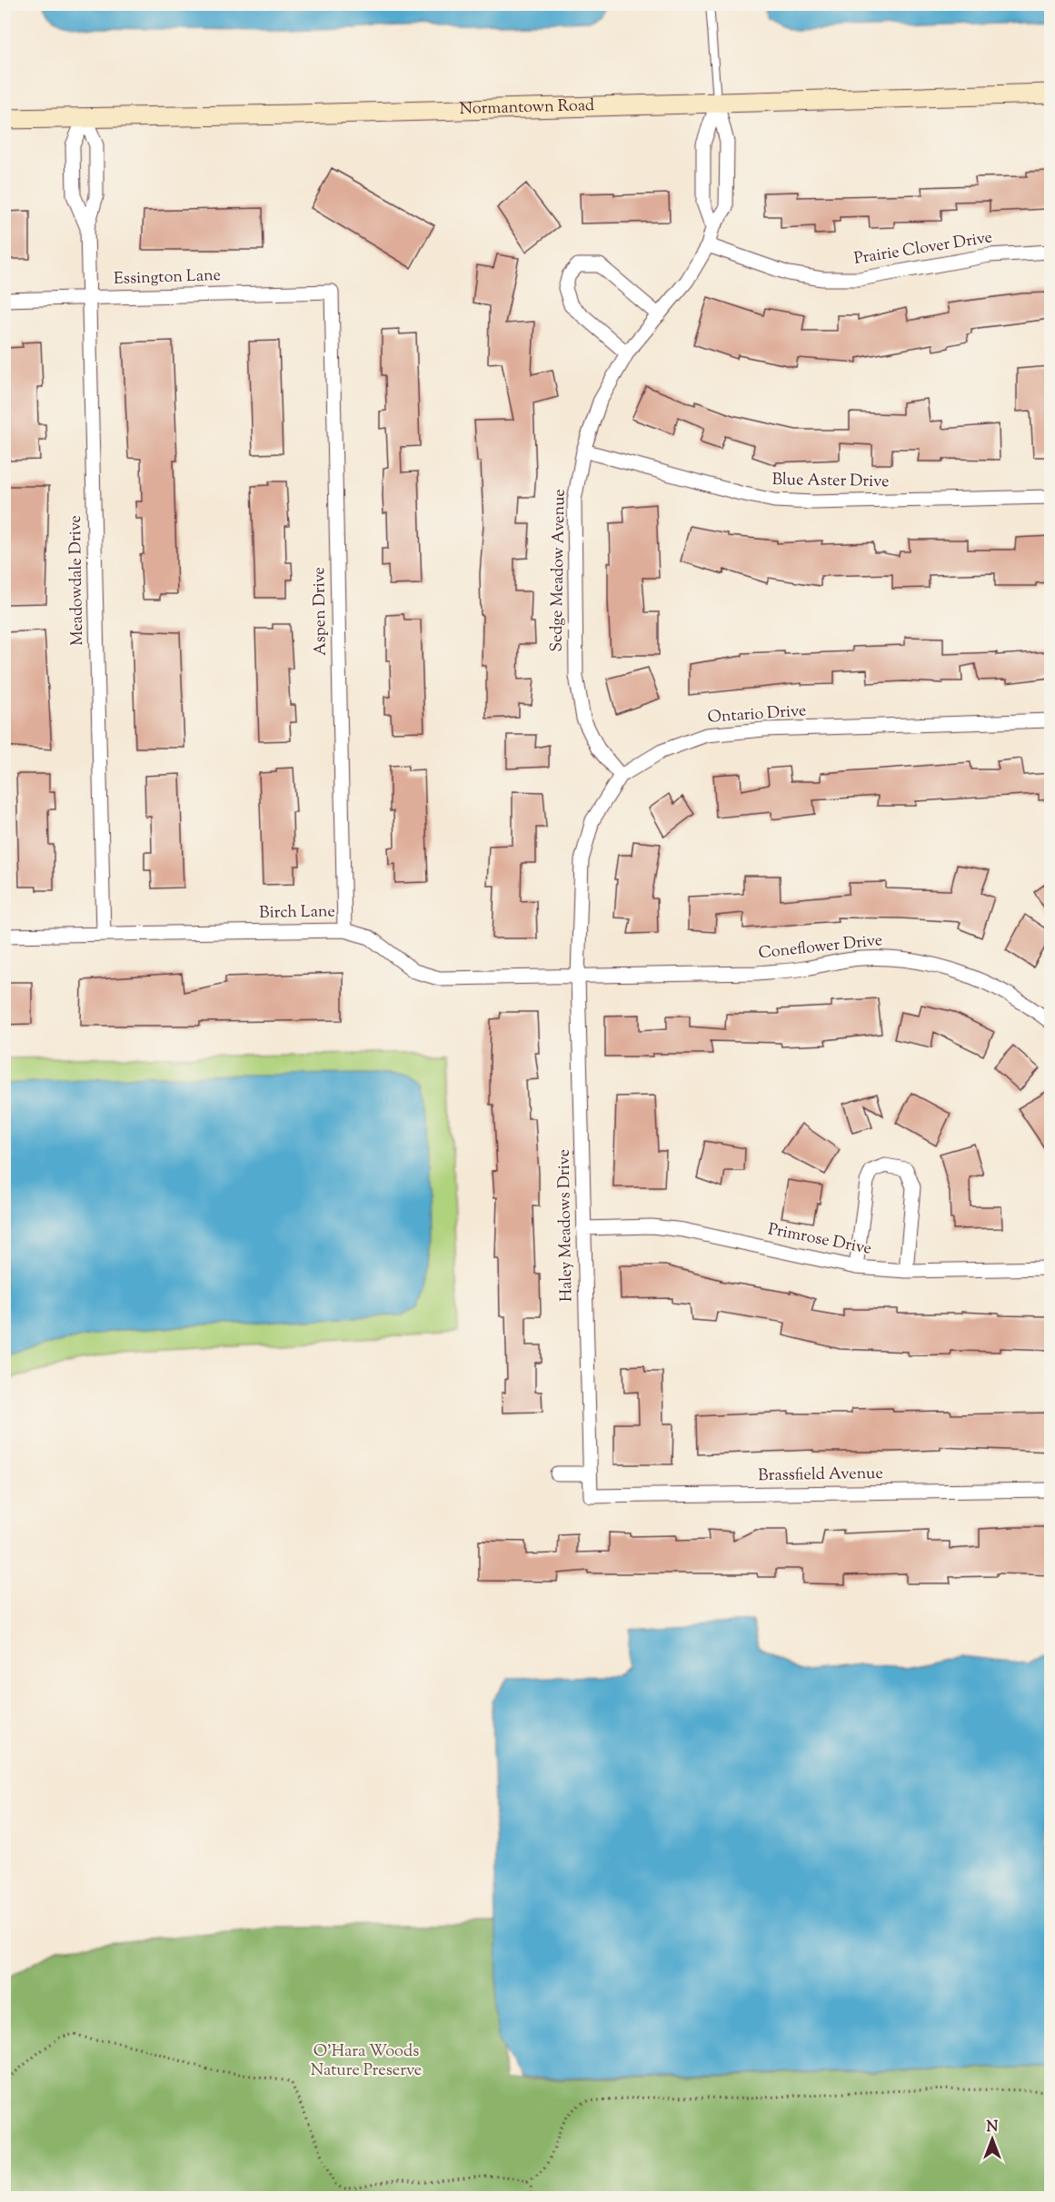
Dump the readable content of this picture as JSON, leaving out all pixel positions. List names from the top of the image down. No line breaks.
{"streets":{"street":["Normantown Road","Prairie Clover Drive","Essington Lane","Blue Aster Drive","Sedge Meadow Avenue","Meadowdale Drive","Aspen Drive","Ontario Drive","Birch Lane","Coneflower Drive","Haley Meadows Drive","Primrose Drive","Brassfield Avenue"]},"crossings":[["Normantown Road","Sedge Meadow Avenue"],["Normantown Road","Meadowdale Drive"],["Prairie Clover Drive","Sedge Meadow Avenue"],["Essington Lane","Meadowdale Drive"],["Essington Lane","Aspen Drive"],["Blue Aster Drive","Sedge Meadow Avenue"],["Sedge Meadow Avenue","Ontario Drive"],["Meadowdale Drive","Birch Lane"],["Aspen Drive","Birch Lane"],["Ontario Drive","Birch Lane"],["Ontario Drive","Coneflower Drive"],["Ontario Drive","Haley Meadows Drive"],["Birch Lane","Coneflower Drive"],["Birch Lane","Haley Meadows Drive"],["Coneflower Drive","Haley Meadows Drive"],["Haley Meadows Drive","Primrose Drive"],["Haley Meadows Drive","Brassfield Avenue"]],"parks":["O'Hara Woods Nature Preserve"],"north":"top"}
